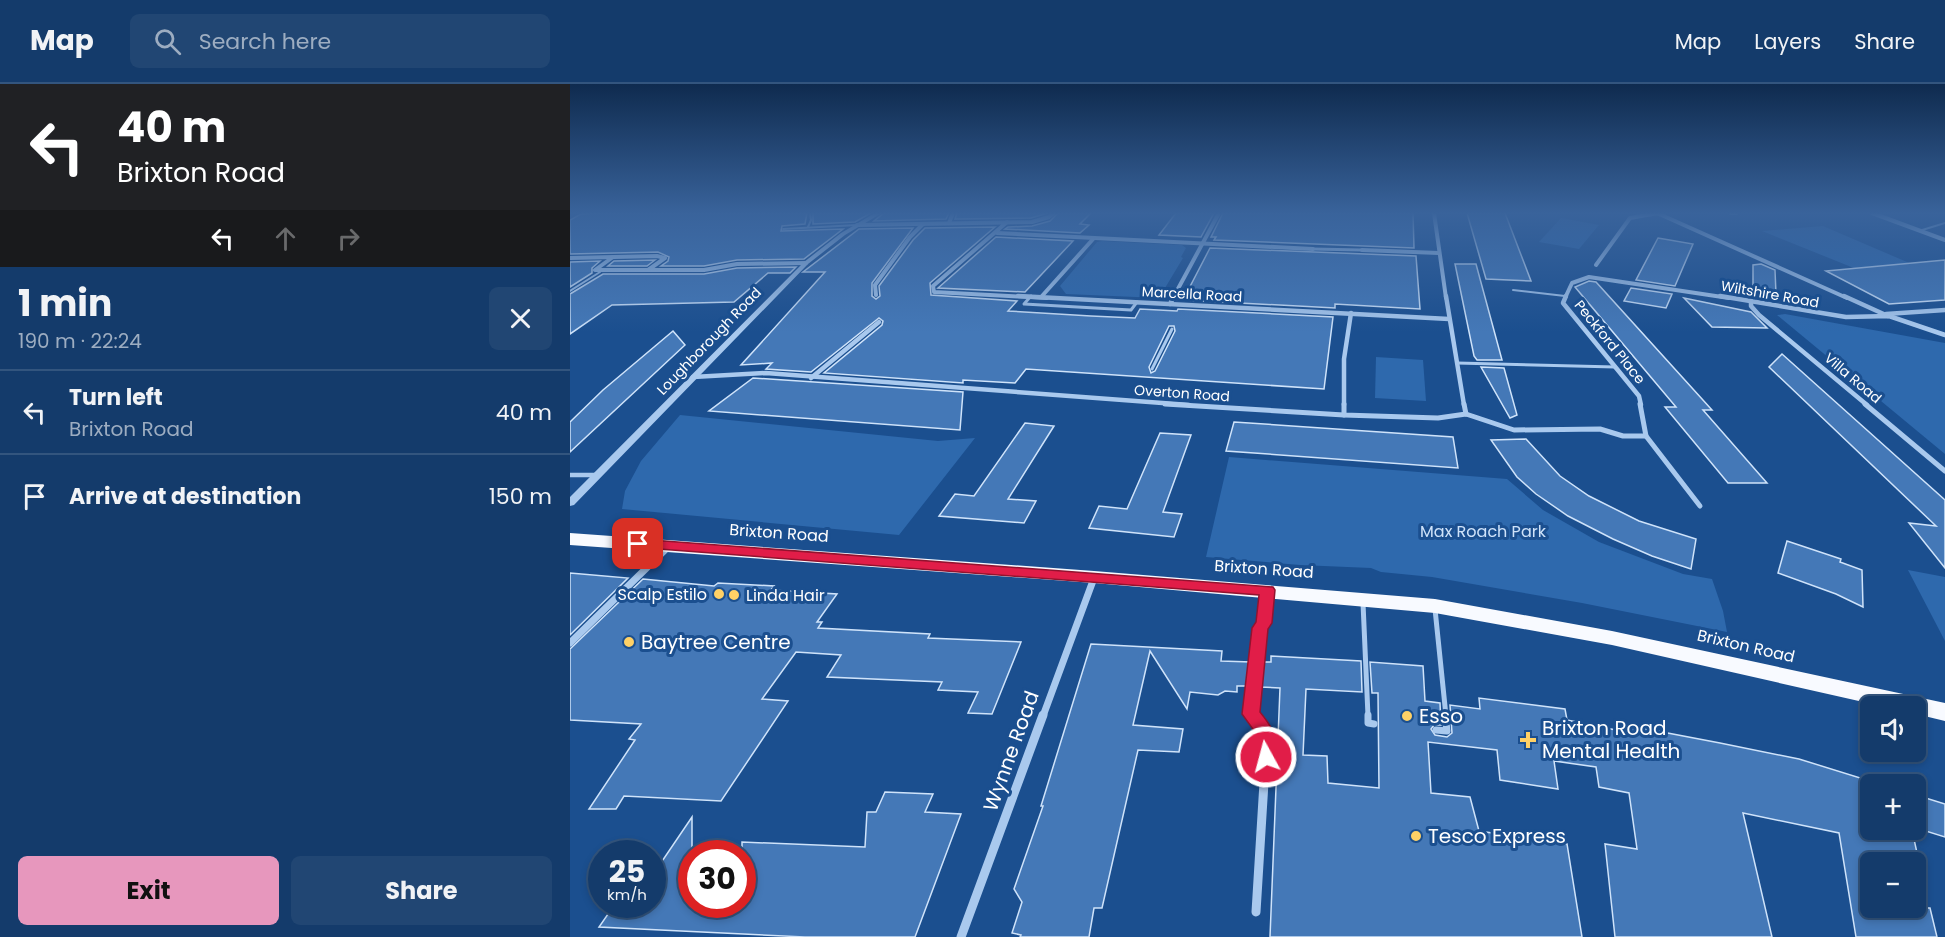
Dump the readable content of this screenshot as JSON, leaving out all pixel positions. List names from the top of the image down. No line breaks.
{"streets":{"highway":["Brixton Road"],"street":["Marcella Road","Wiltshire Road","Loughborough Road","Peckford Place","Villa Road","Overton Road","Wynne Road"]},"crossings":[["Wiltshire Road","Peckford Place"],["Wiltshire Road","Villa Road"],["Loughborough Road","Overton Road"],["Brixton Road","Wynne Road"]],"parks":["Max Roach Park"],"places":{"other":["Scalp Estilo","Linda Hair","Baytree Centre","Esso","Tesco Express"],"health":["Brixton Road Mental Health"]},"page":{"header":"Map","search":"Search here","nav":["Map","Layers","Share"],"turn":["40 m","Brixton Road"],"heading":["1 min","190 m · 22:24"],"list":[{"name":"Turn left","note":"Brixton Road","value":"40 m"},{"name":"Arrive at destination","value":"150 m"}],"map_buttons":["+","−"],"speed":"25 km/h","limit":"30","buttons":["Exit","Share"]}}
